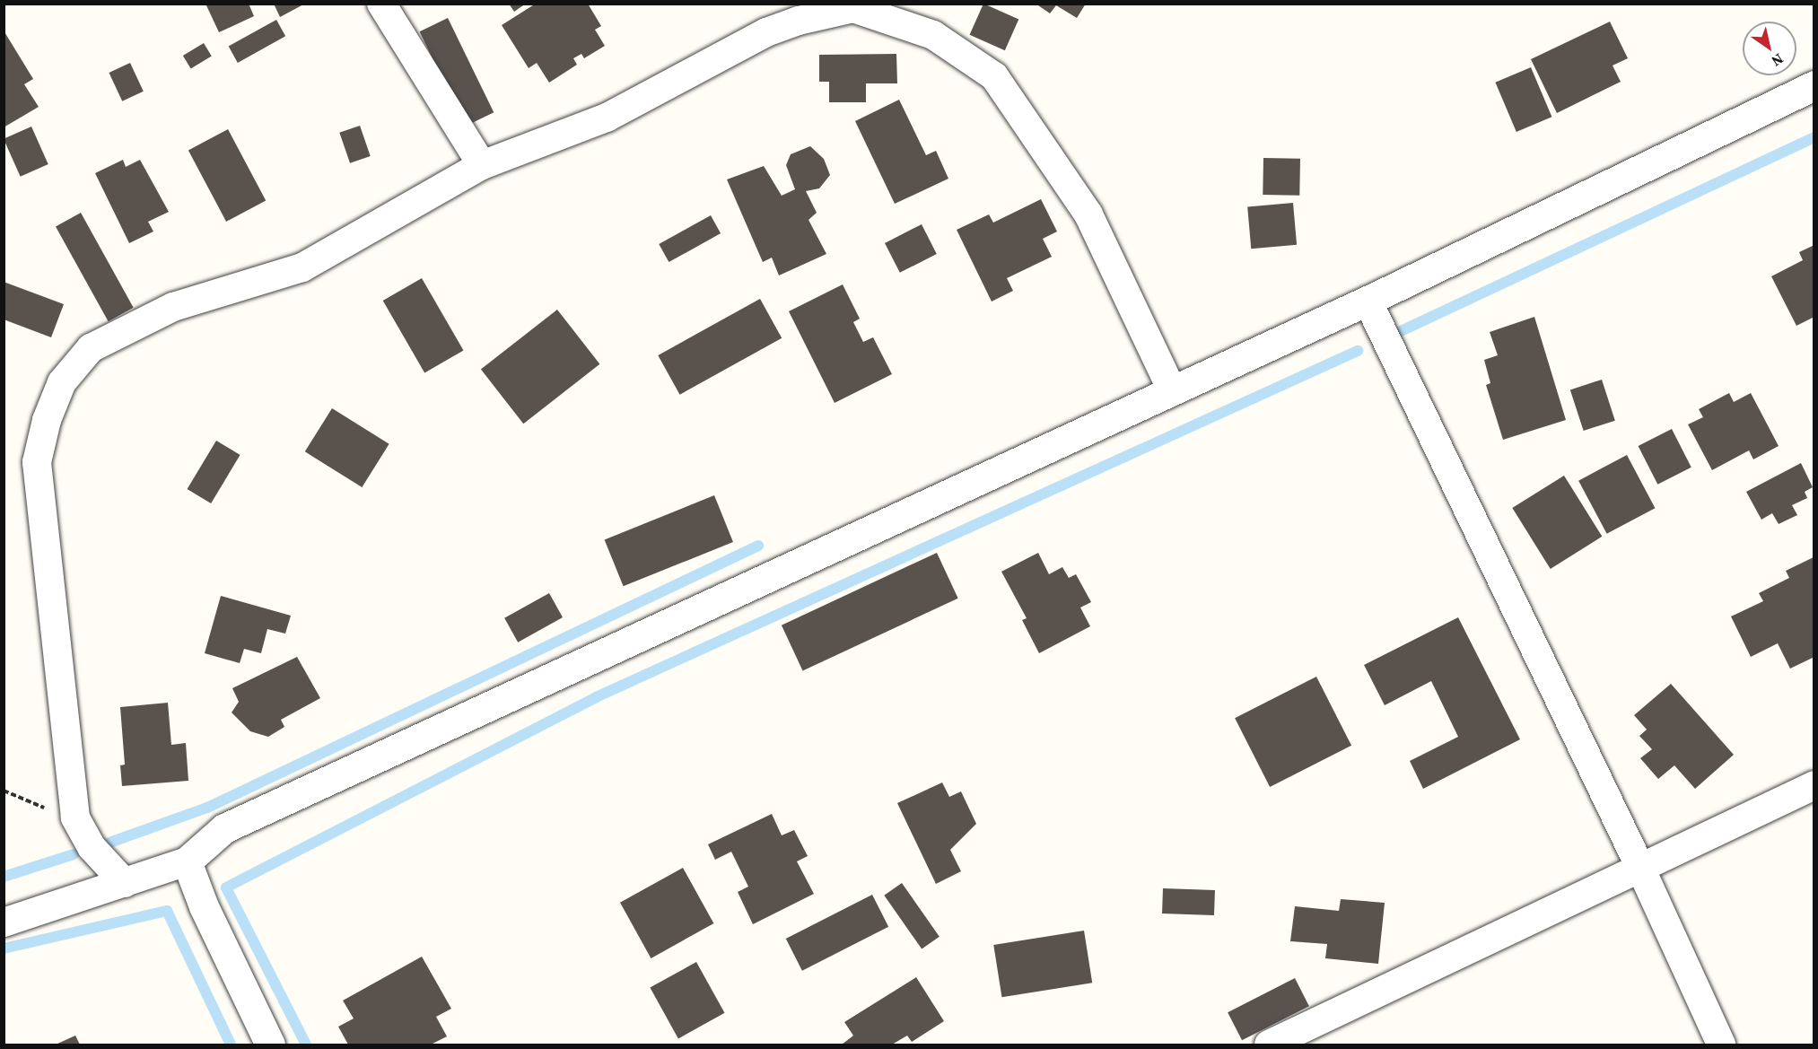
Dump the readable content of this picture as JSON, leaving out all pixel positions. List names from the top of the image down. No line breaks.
{"north":"bottom right"}
